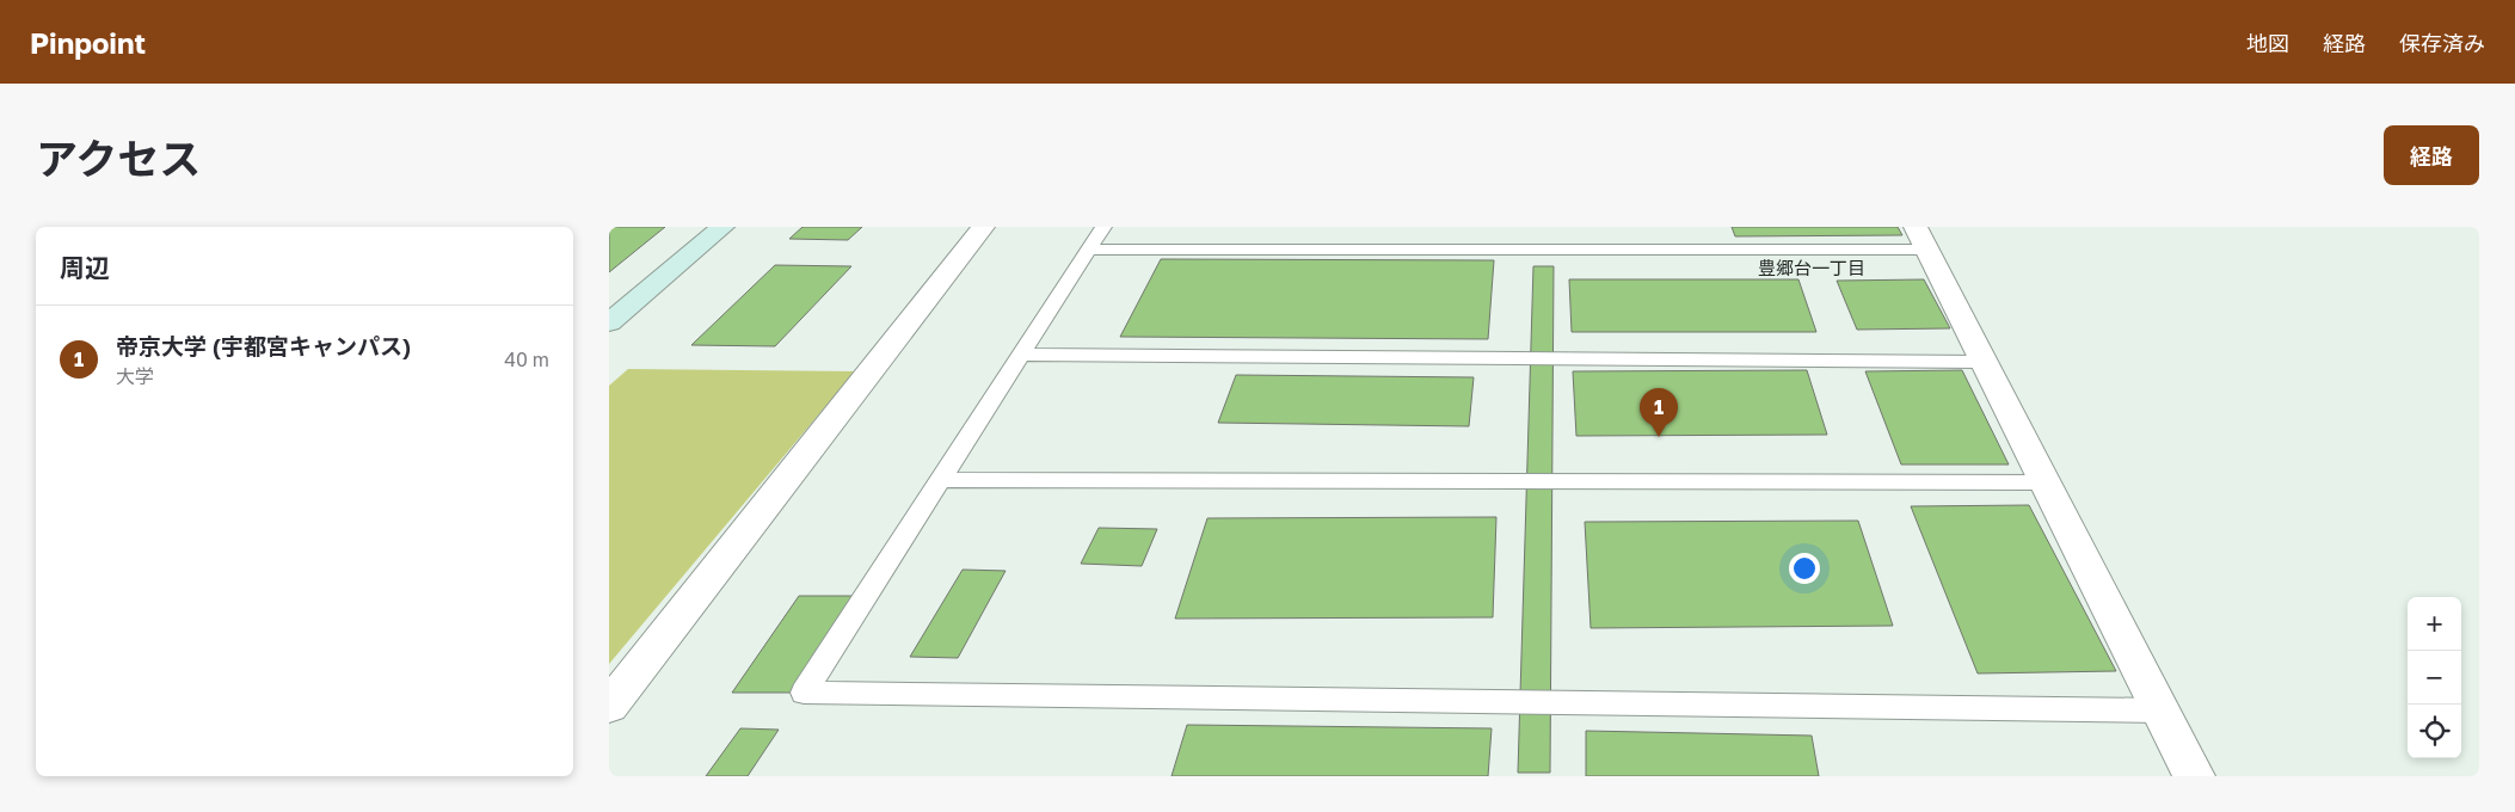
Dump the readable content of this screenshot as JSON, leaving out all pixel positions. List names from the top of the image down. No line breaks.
{"districts":["豊郷台一丁目"],"page":{"header":"Pinpoint","nav":["地図","経路","保存済み"],"title":"アクセス","buttons":"経路","heading":"周辺","list":[{"mark":"1","name":"帝京大学 (宇都宮キャンパス)","note":"大学","value":"40 m"}],"pins":"1","map_buttons":["+","−"]}}
